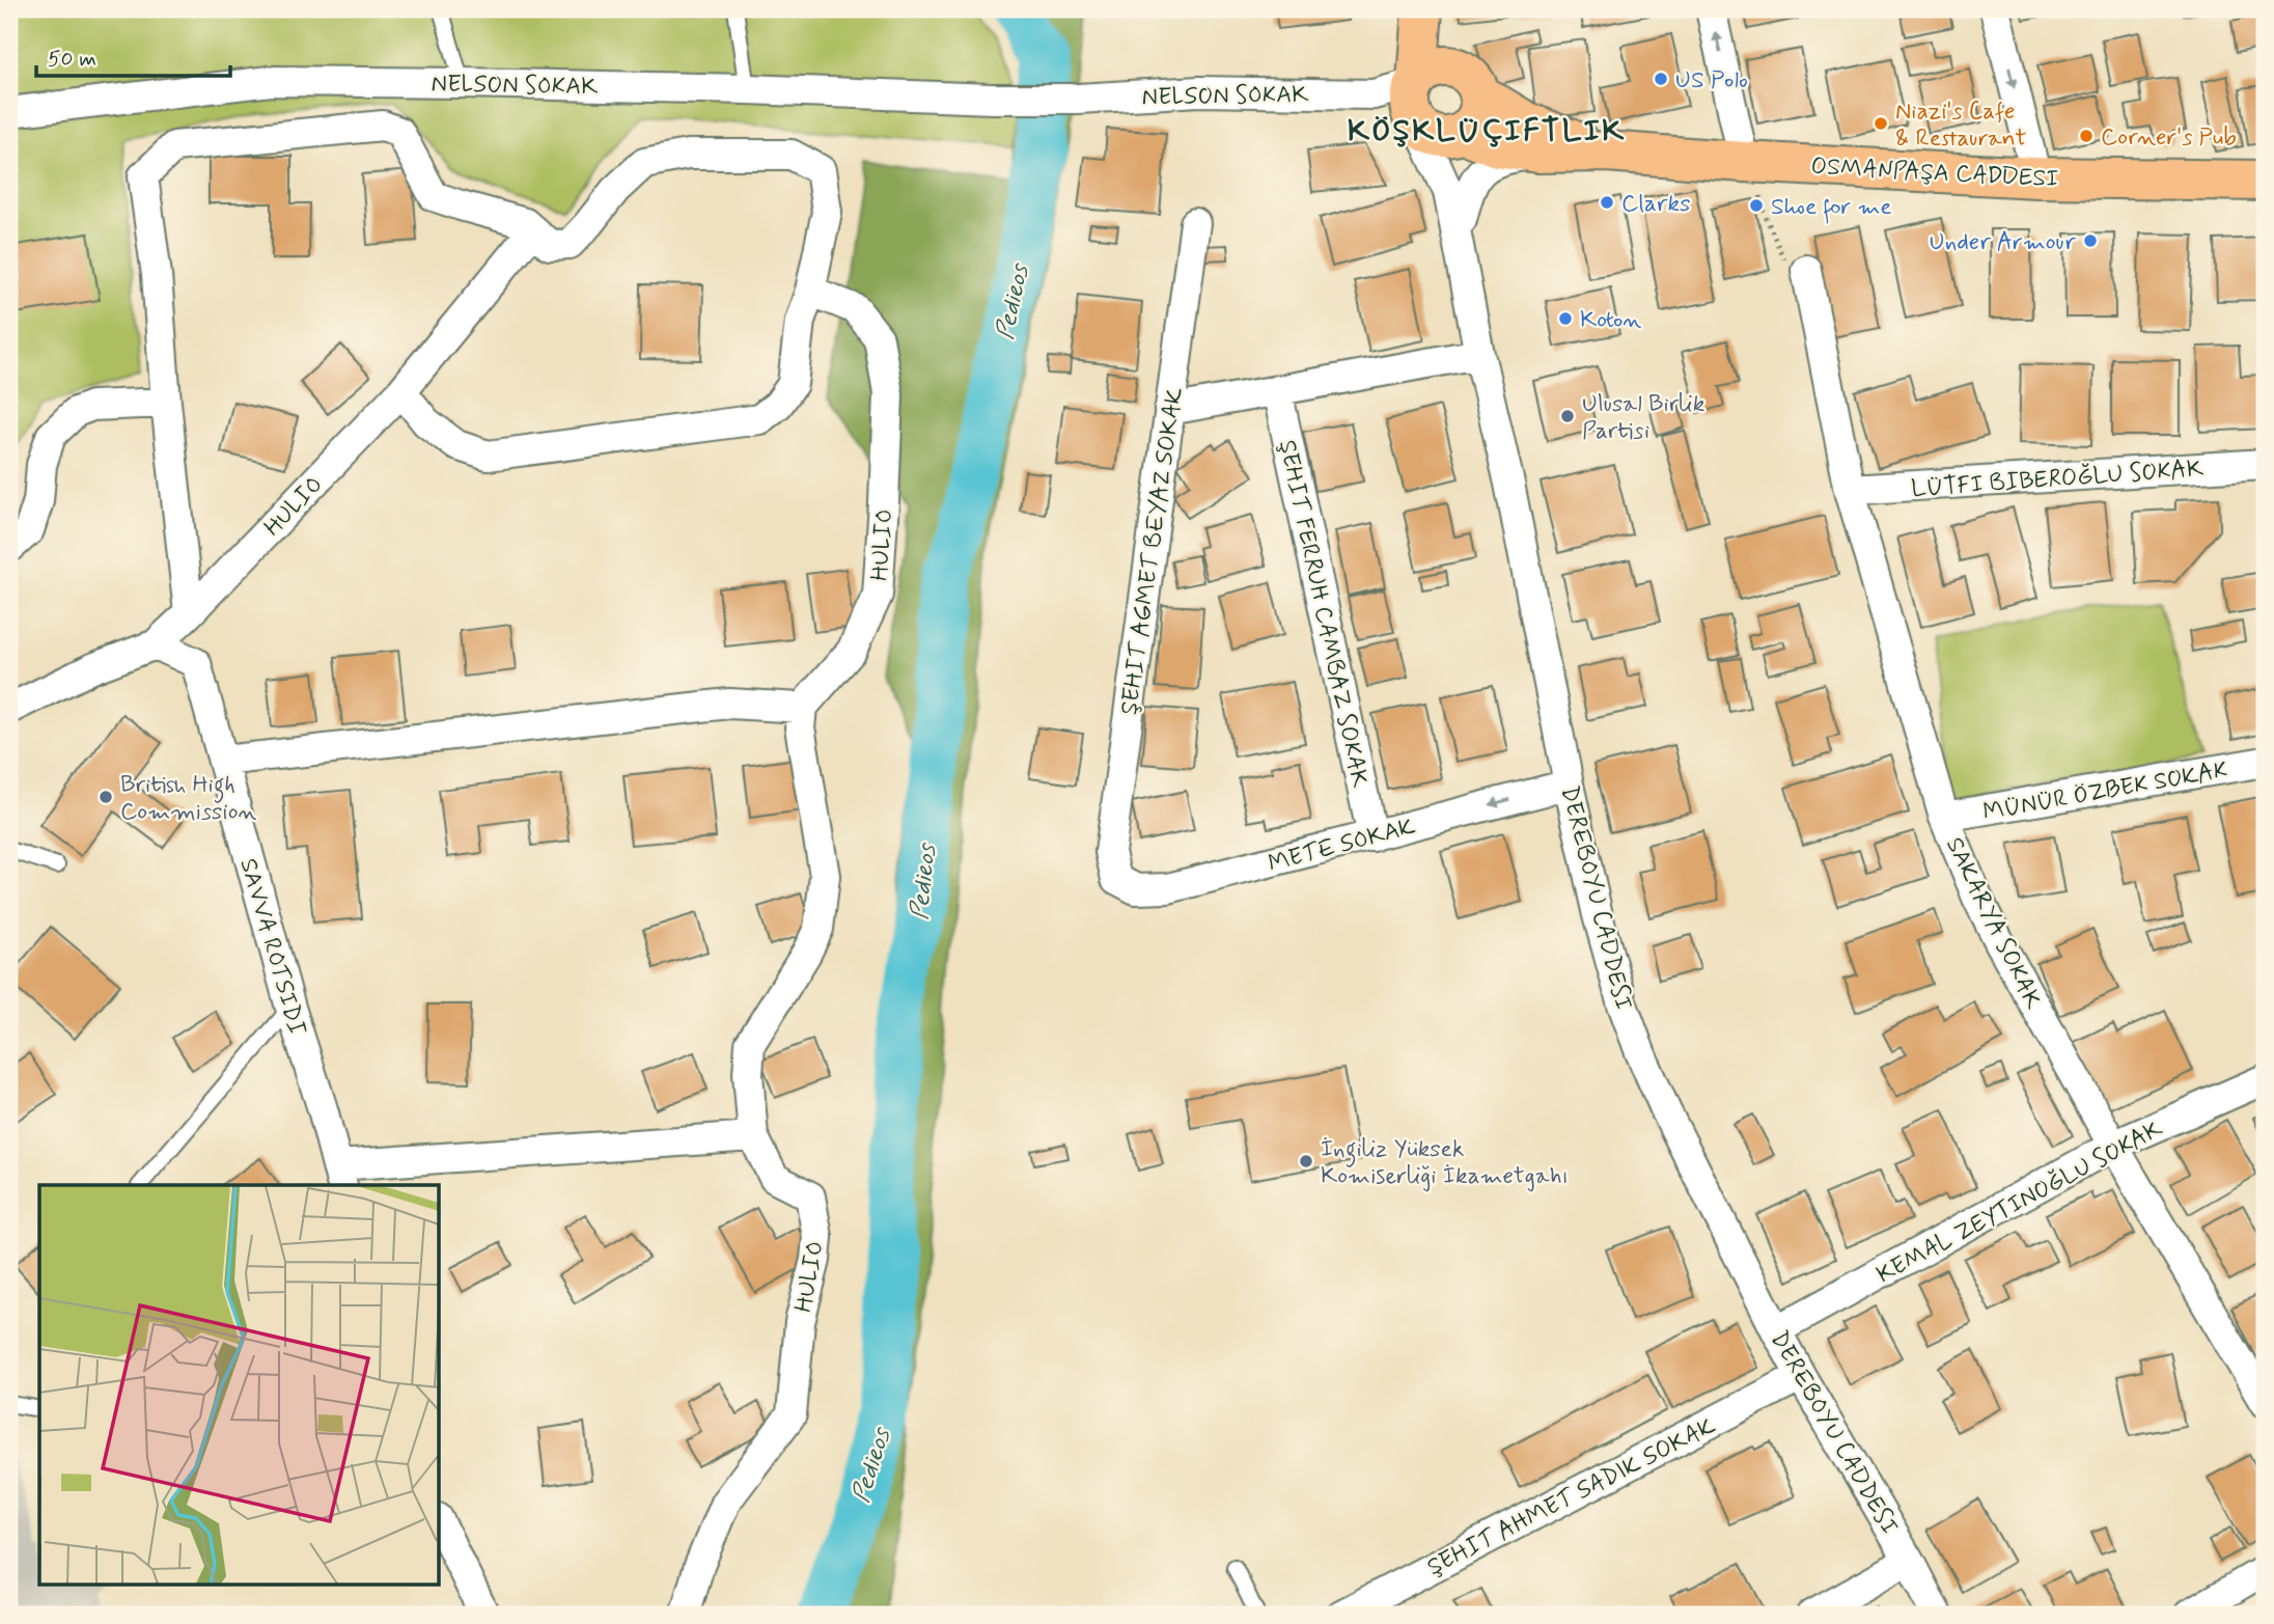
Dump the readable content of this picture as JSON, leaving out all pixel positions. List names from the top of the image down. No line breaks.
{"streets":{"main road":["OSMANPAŞA CADDESI","DEREBOYU CADDESI"],"street":["NELSON SOKAK","LÜTFI BIBEROĞLU SOKAK","HULIO","ŞEHIT AGMET BEYAZ SOKAK","ŞEHIT FERRUH CAMBAZ SOKAK","MÜNÜR ÖZBEK SOKAK","METE SOKAK","SAKARYA SOKAK","SAVVA ROTSIDI","KEMAL ZEYTINOĞLU SOKAK"]},"crossings":[["NELSON SOKAK","OSMANPAŞA CADDESI"],["NELSON SOKAK","DEREBOYU CADDESI"],["OSMANPAŞA CADDESI","DEREBOYU CADDESI"],["LÜTFI BIBEROĞLU SOKAK","SAKARYA SOKAK"],["HULIO","SAVVA ROTSIDI"],["ŞEHIT AGMET BEYAZ SOKAK","METE SOKAK"],["ŞEHIT FERRUH CAMBAZ SOKAK","METE SOKAK"],["MÜNÜR ÖZBEK SOKAK","SAKARYA SOKAK"],["METE SOKAK","DEREBOYU CADDESI"],["DEREBOYU CADDESI","KEMAL ZEYTINOĞLU SOKAK"],["SAKARYA SOKAK","KEMAL ZEYTINOĞLU SOKAK"]],"one_way":["METE SOKAK"],"districts":["KÖŞKLÜÇIFTLIK"],"water":["Pedieos"],"places":["US Polo","Niazi's Cafe & Restaurant","Corner's Pub","Clarks","Shoe for me","Under Armour","Koton","Ulusal Birlik Partisi","British High Commission","İngiliz Yüksek Komiserliği İkametgahı"],"scale_bar":"50 m"}
